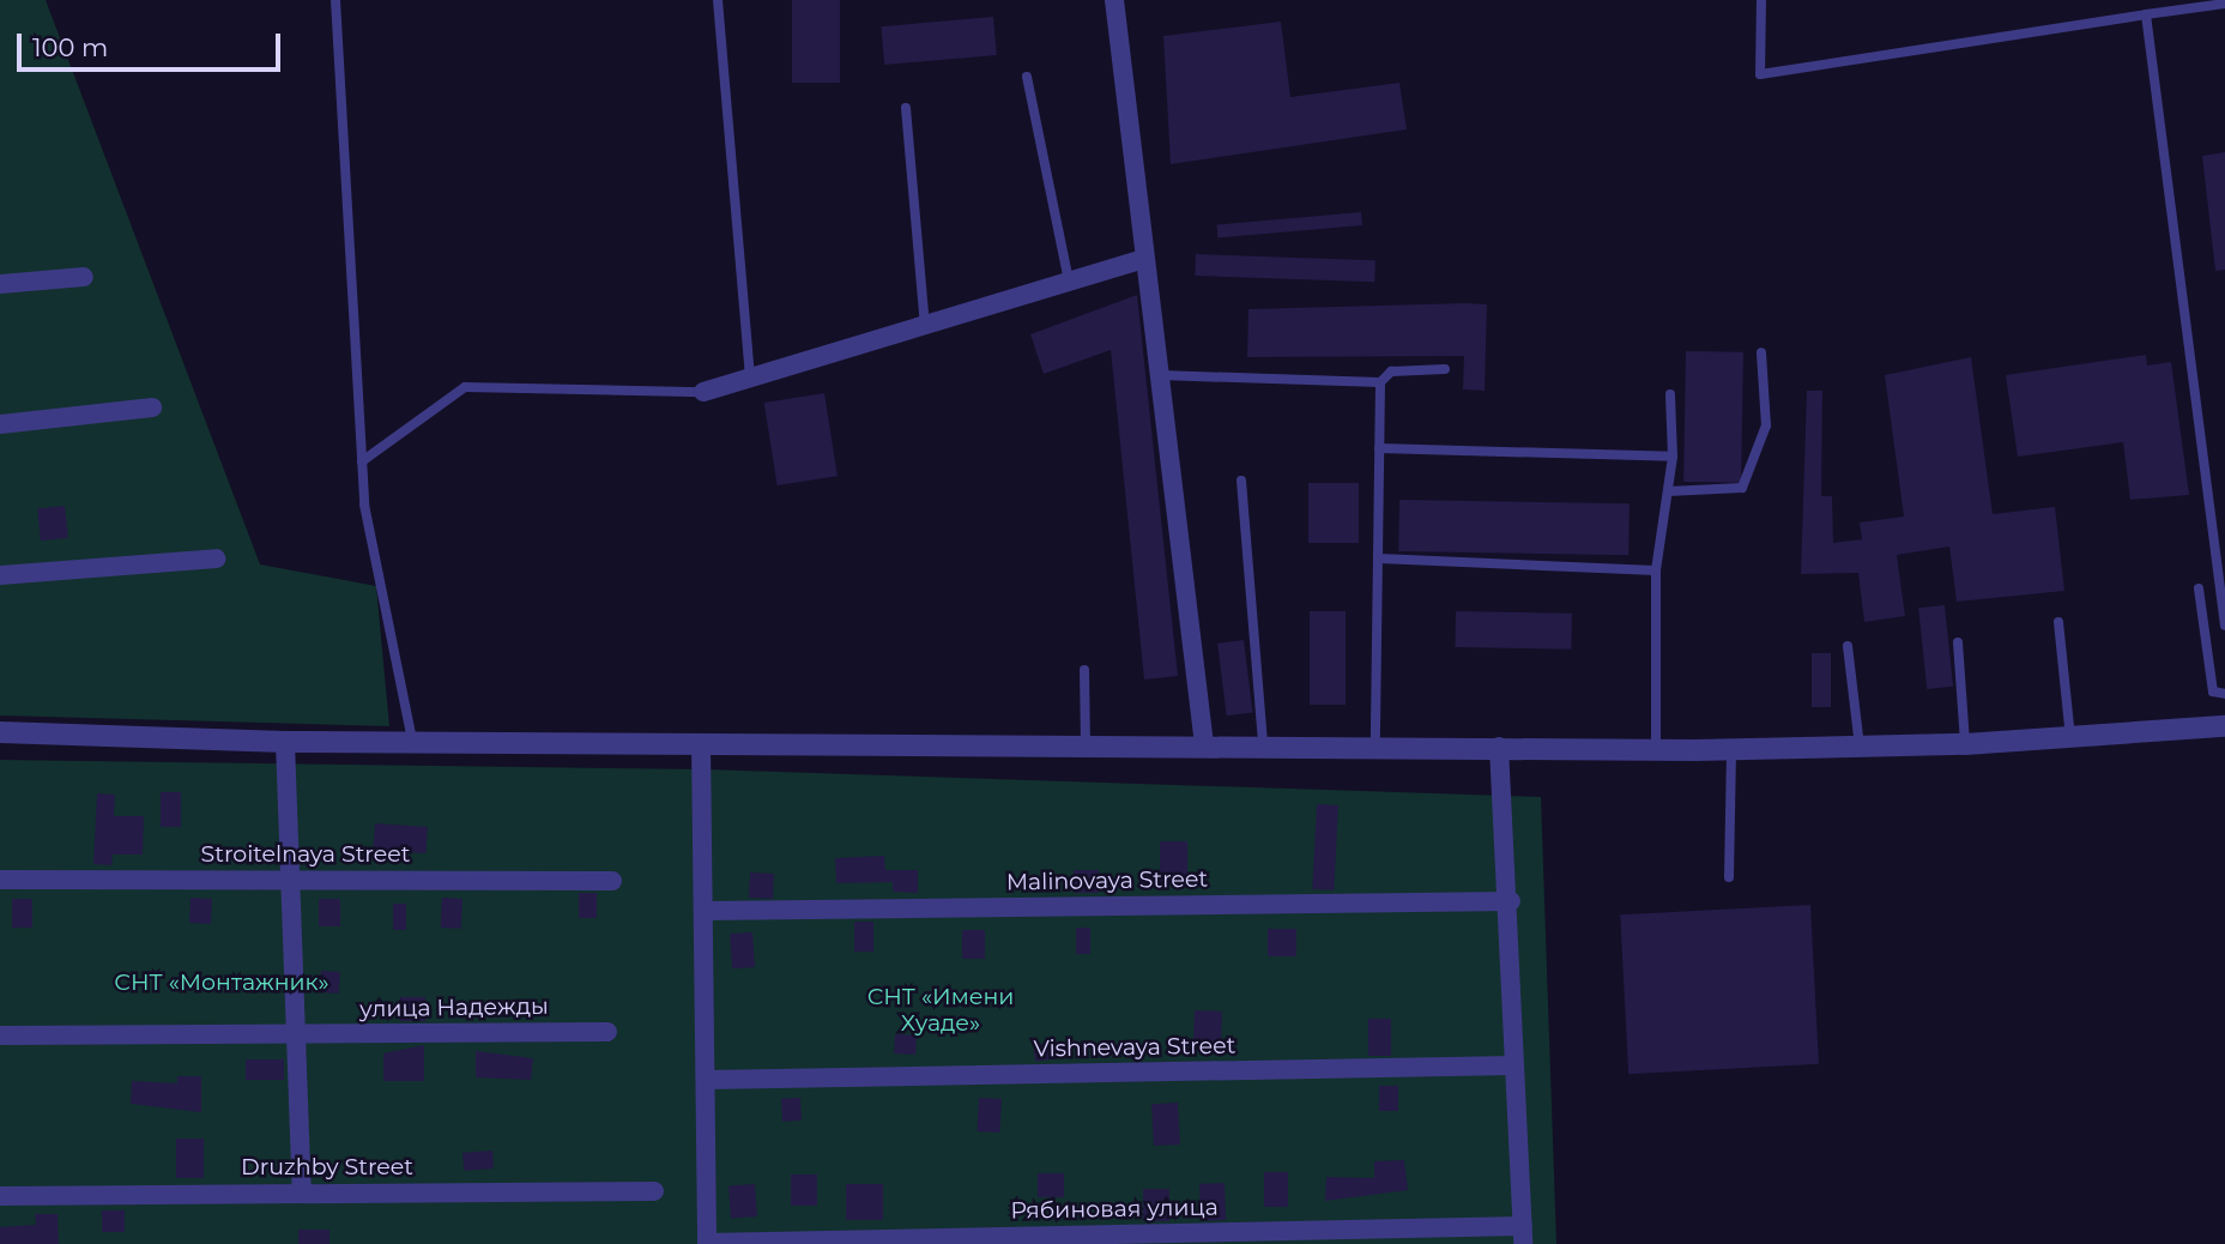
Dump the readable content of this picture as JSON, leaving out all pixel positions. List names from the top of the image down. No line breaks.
{"streets":{"street":["Stroitelnaya Street","Malinovaya Street","улица Надежды","Vishnevaya Street","Druzhby Street","Рябиновая улица"]},"parks":["СНТ «Монтажник»","СНТ «Имени Хуаде»"],"scale_bar":"100 m"}
